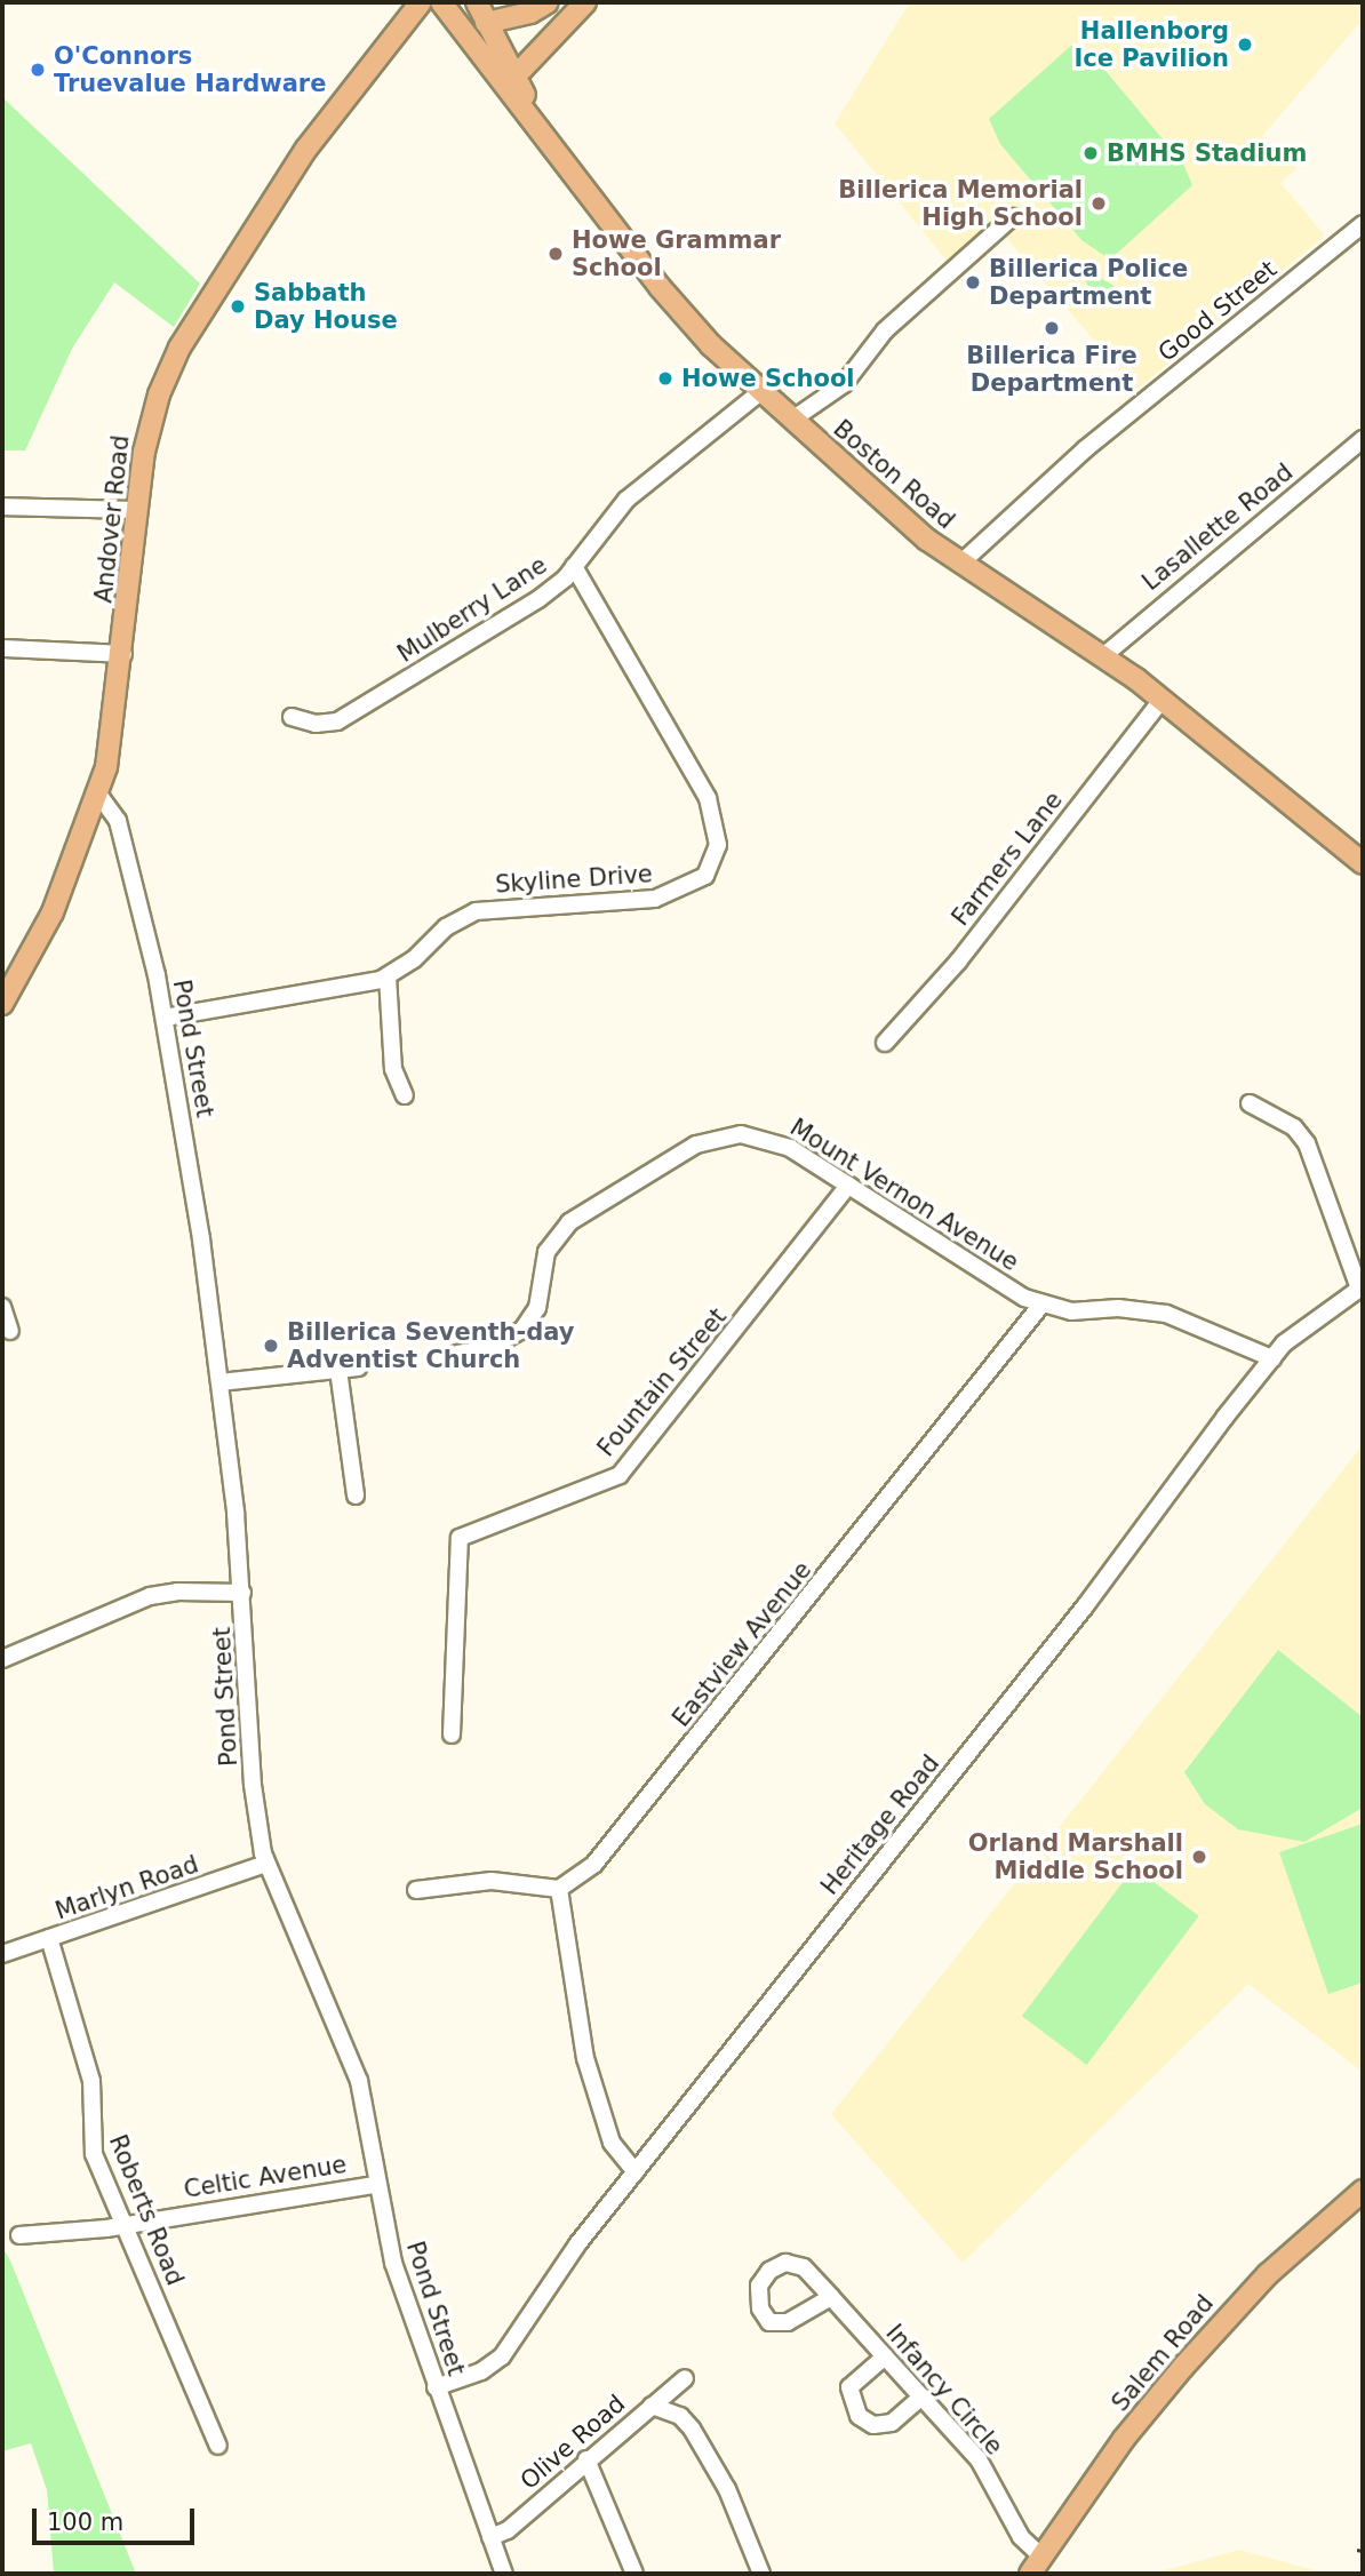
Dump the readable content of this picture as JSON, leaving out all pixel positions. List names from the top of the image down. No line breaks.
{"streets":{"main road":["Boston Road","Andover Road","Salem Road"],"street":["Good Street","Lasallette Road","Mulberry Lane","Farmers Lane","Skyline Drive","Pond Street","Mount Vernon Avenue","Fountain Street","Eastview Avenue","Heritage Road","Marlyn Road","Celtic Avenue","Roberts Road","Infancy Circle","Olive Road"]},"crossings":[["Good Street","Boston Road"],["Boston Road","Lasallette Road"],["Boston Road","Mulberry Lane"],["Boston Road","Farmers Lane"],["Andover Road","Pond Street"],["Mulberry Lane","Skyline Drive"],["Skyline Drive","Pond Street"],["Pond Street","Heritage Road"],["Pond Street","Marlyn Road"],["Pond Street","Celtic Avenue"],["Pond Street","Olive Road"],["Mount Vernon Avenue","Fountain Street"],["Mount Vernon Avenue","Eastview Avenue"],["Mount Vernon Avenue","Heritage Road"],["Marlyn Road","Roberts Road"],["Celtic Avenue","Roberts Road"],["Salem Road","Infancy Circle"]],"places":["Hallenborg Ice Pavilion","O'Connors Truevalue Hardware","BMHS Stadium","Billerica Memorial High School","Howe Grammar School","Billerica Police Department","Sabbath Day House","Billerica Fire Department","Howe School","Billerica Seventh-day Adventist Church","Orland Marshall Middle School"],"scale_bar":"100 m"}
